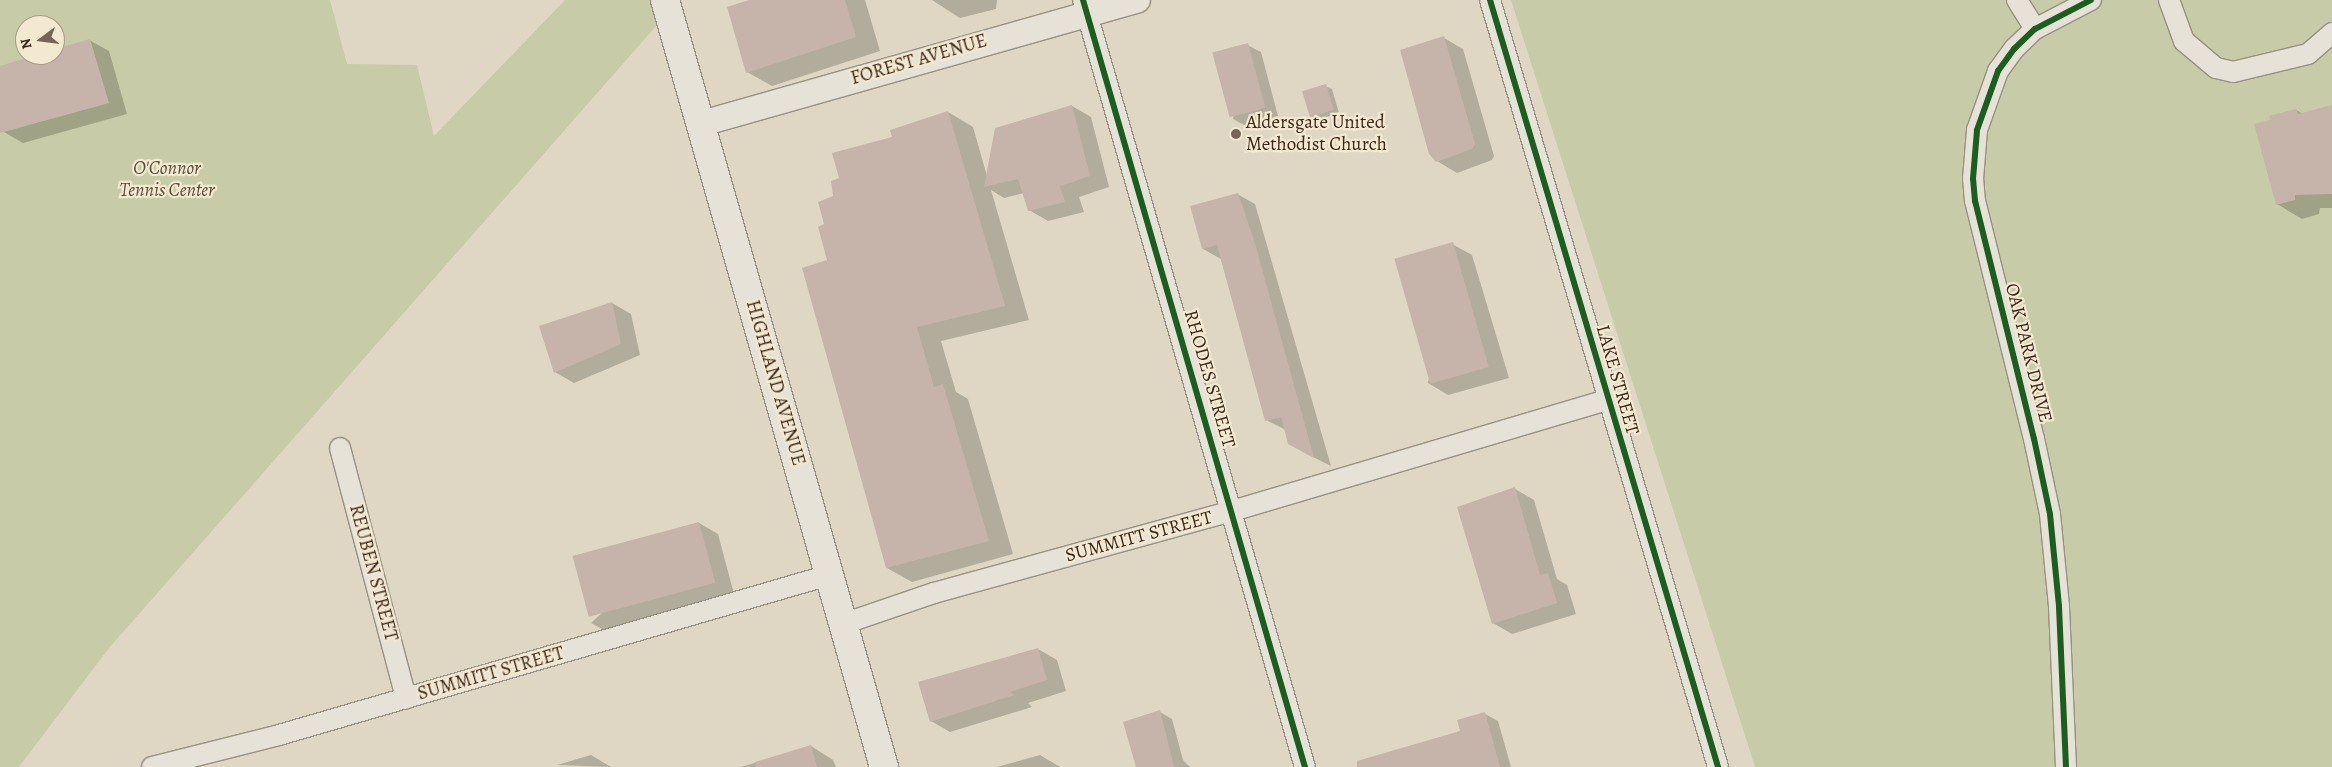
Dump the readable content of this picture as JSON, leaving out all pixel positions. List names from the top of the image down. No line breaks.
{"streets":{"main road":["HIGHLAND AVENUE"],"street":["FOREST AVENUE","OAK PARK DRIVE","RHODES STREET","LAKE STREET","SUMMITT STREET","REUBEN STREET"]},"crossings":[["FOREST AVENUE","RHODES STREET"],["FOREST AVENUE","HIGHLAND AVENUE"],["RHODES STREET","SUMMITT STREET"],["LAKE STREET","SUMMITT STREET"],["HIGHLAND AVENUE","SUMMITT STREET"],["SUMMITT STREET","REUBEN STREET"]],"parks":["O'Connor Tennis Center"],"places":["Aldersgate United Methodist Church"],"north":"left"}
